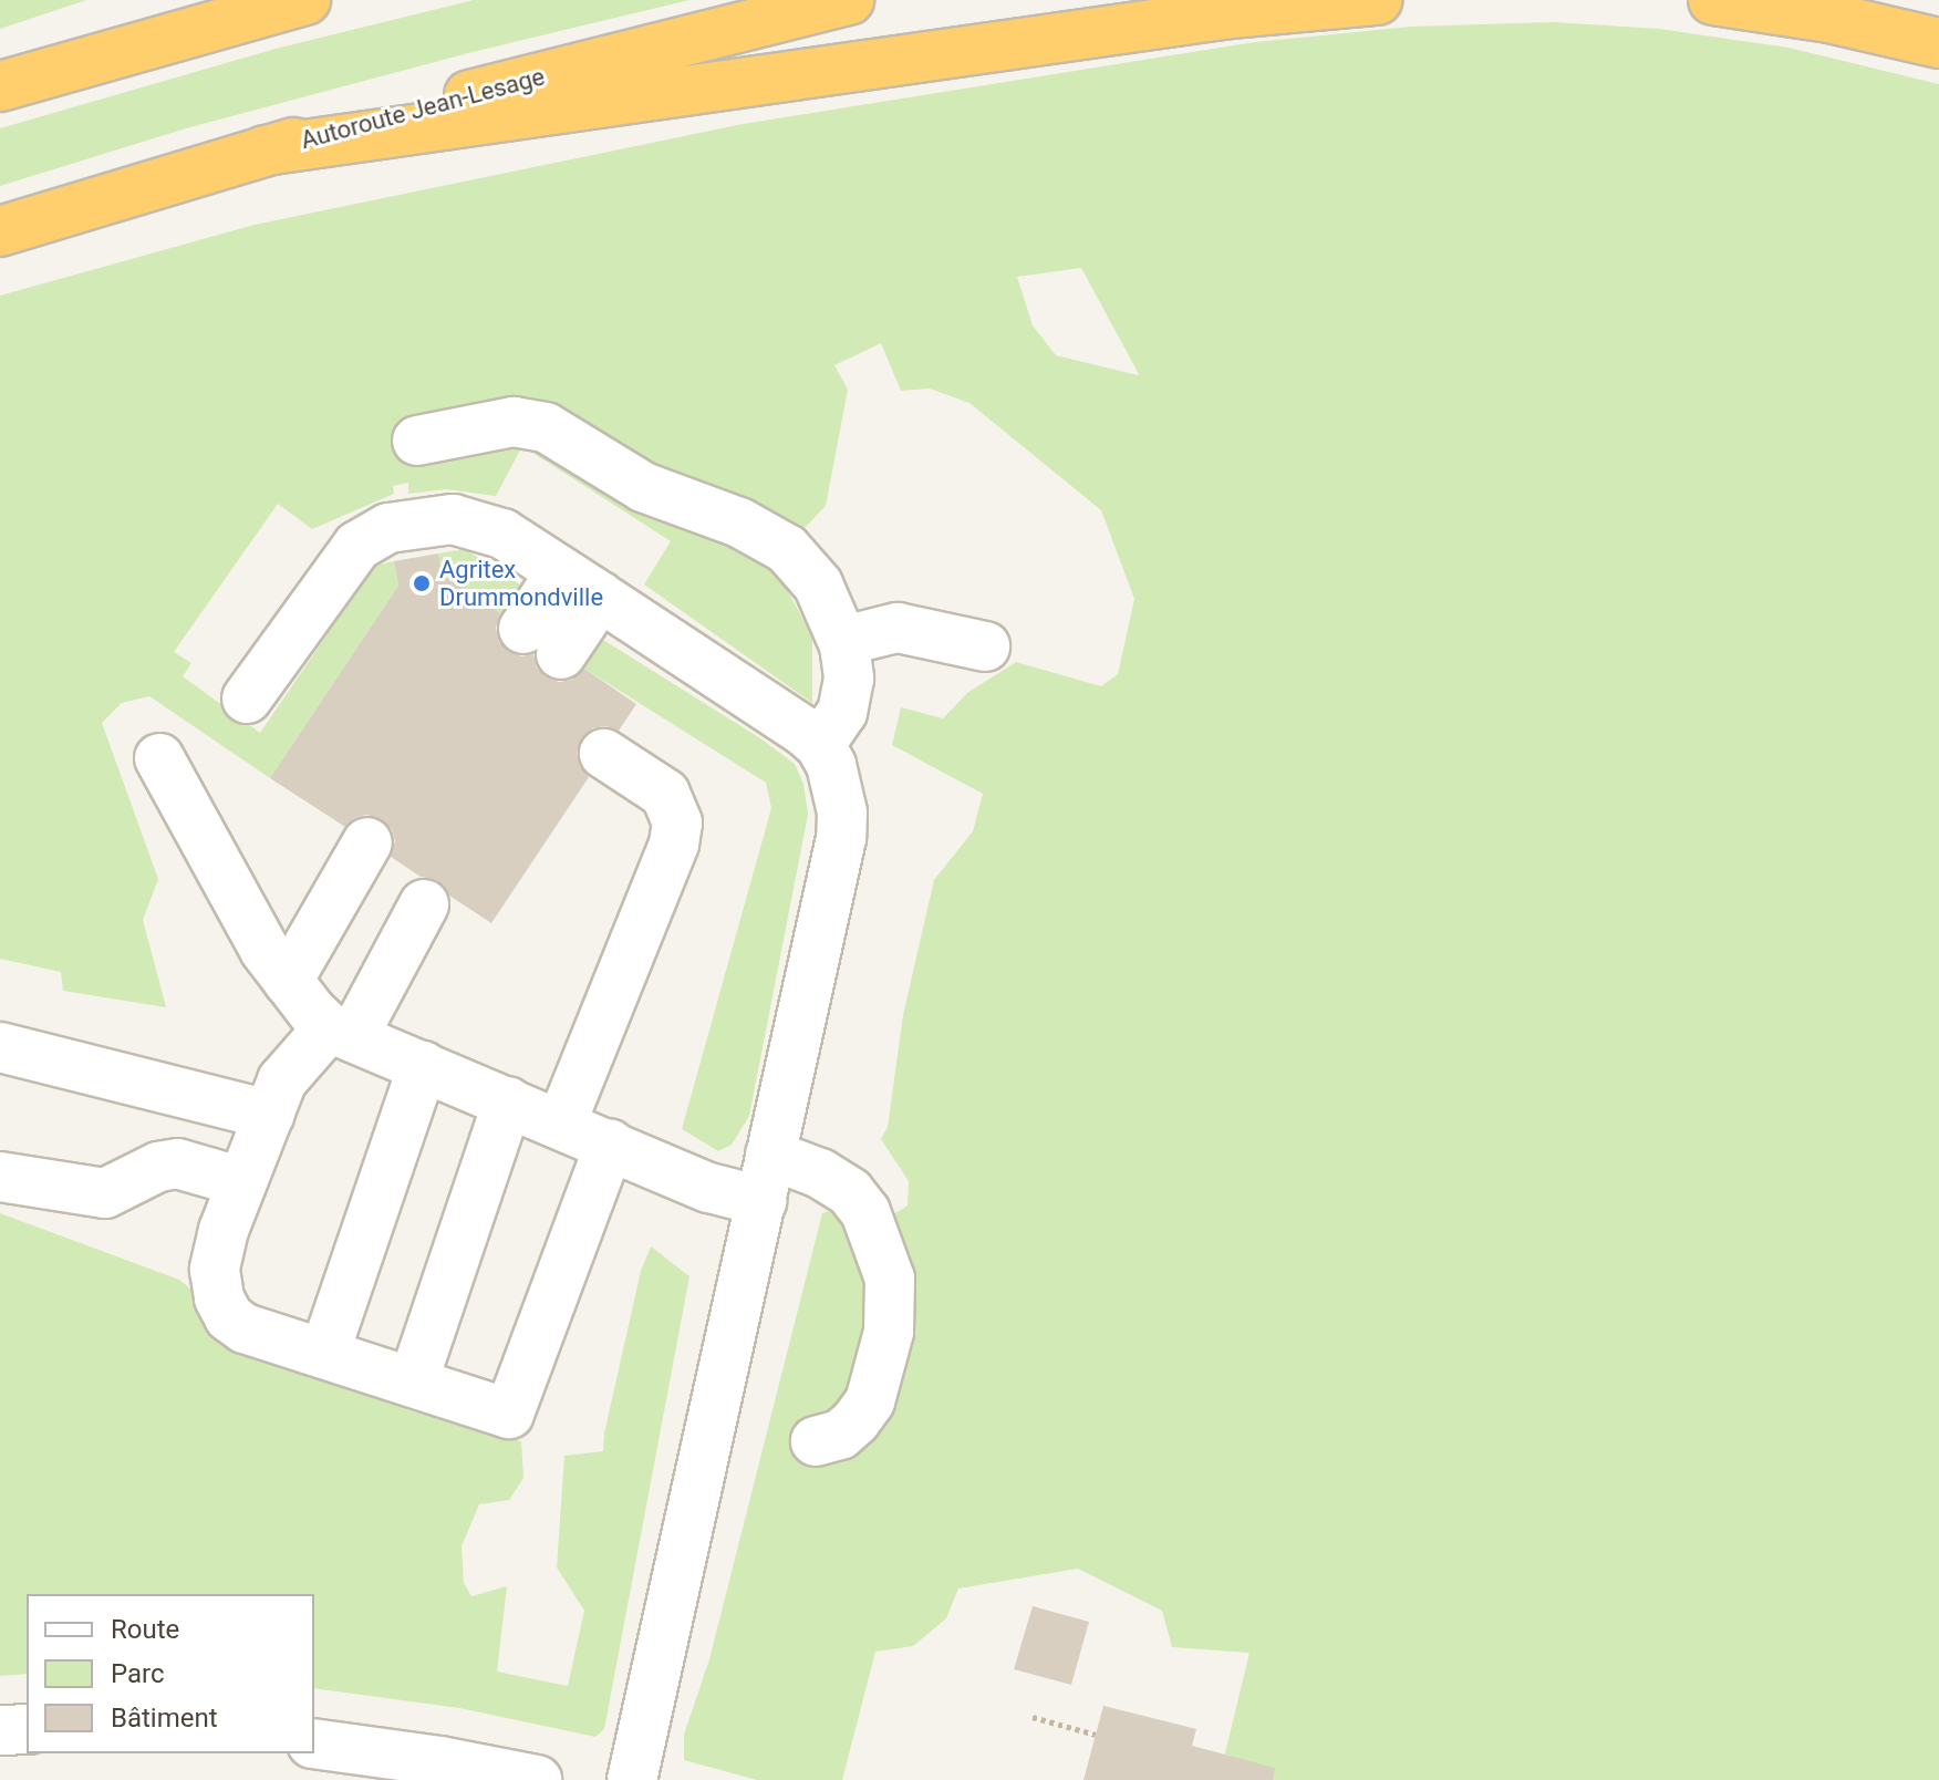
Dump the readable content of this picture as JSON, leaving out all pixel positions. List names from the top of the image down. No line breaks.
{"streets":{"highway":["Autoroute Jean-Lesage"]},"places":["Agritex Drummondville"],"legend":["Route","Parc","Bâtiment"]}
